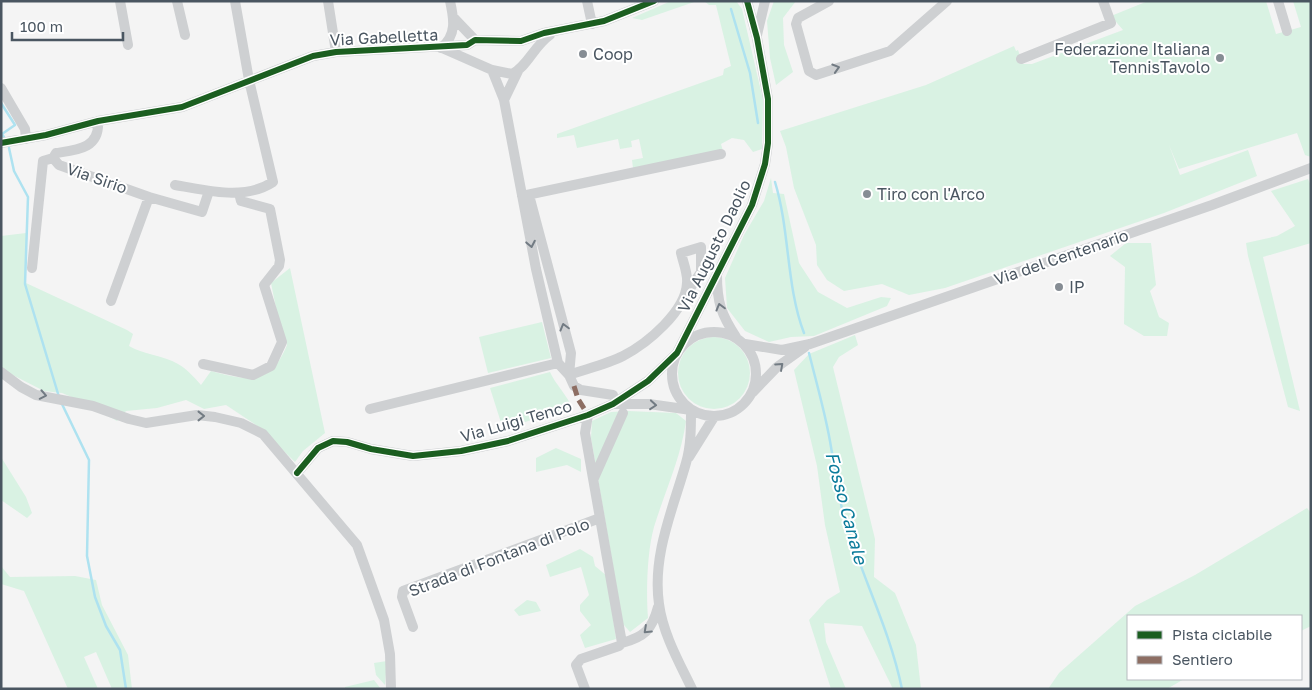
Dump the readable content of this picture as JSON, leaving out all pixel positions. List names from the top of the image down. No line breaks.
{"streets":{"street":["Via Gabelletta","Via Sirio","Via Augusto Daolio","Via del Centenario","Via Luigi Tenco","Strada di Fontana di Polo"]},"crossings":[["Via Gabelletta","Via Sirio"],["Via Augusto Daolio","Via del Centenario"],["Via Augusto Daolio","Via Luigi Tenco"],["Via del Centenario","Via Luigi Tenco"],["Via Luigi Tenco","Strada di Fontana di Polo"]],"water":["Fosso Canale"],"places":["Coop","Federazione Italiana TennisTavolo","Tiro con l'Arco","IP"],"legend":["Pista ciclabile","Sentiero"],"scale_bar":"100 m"}
